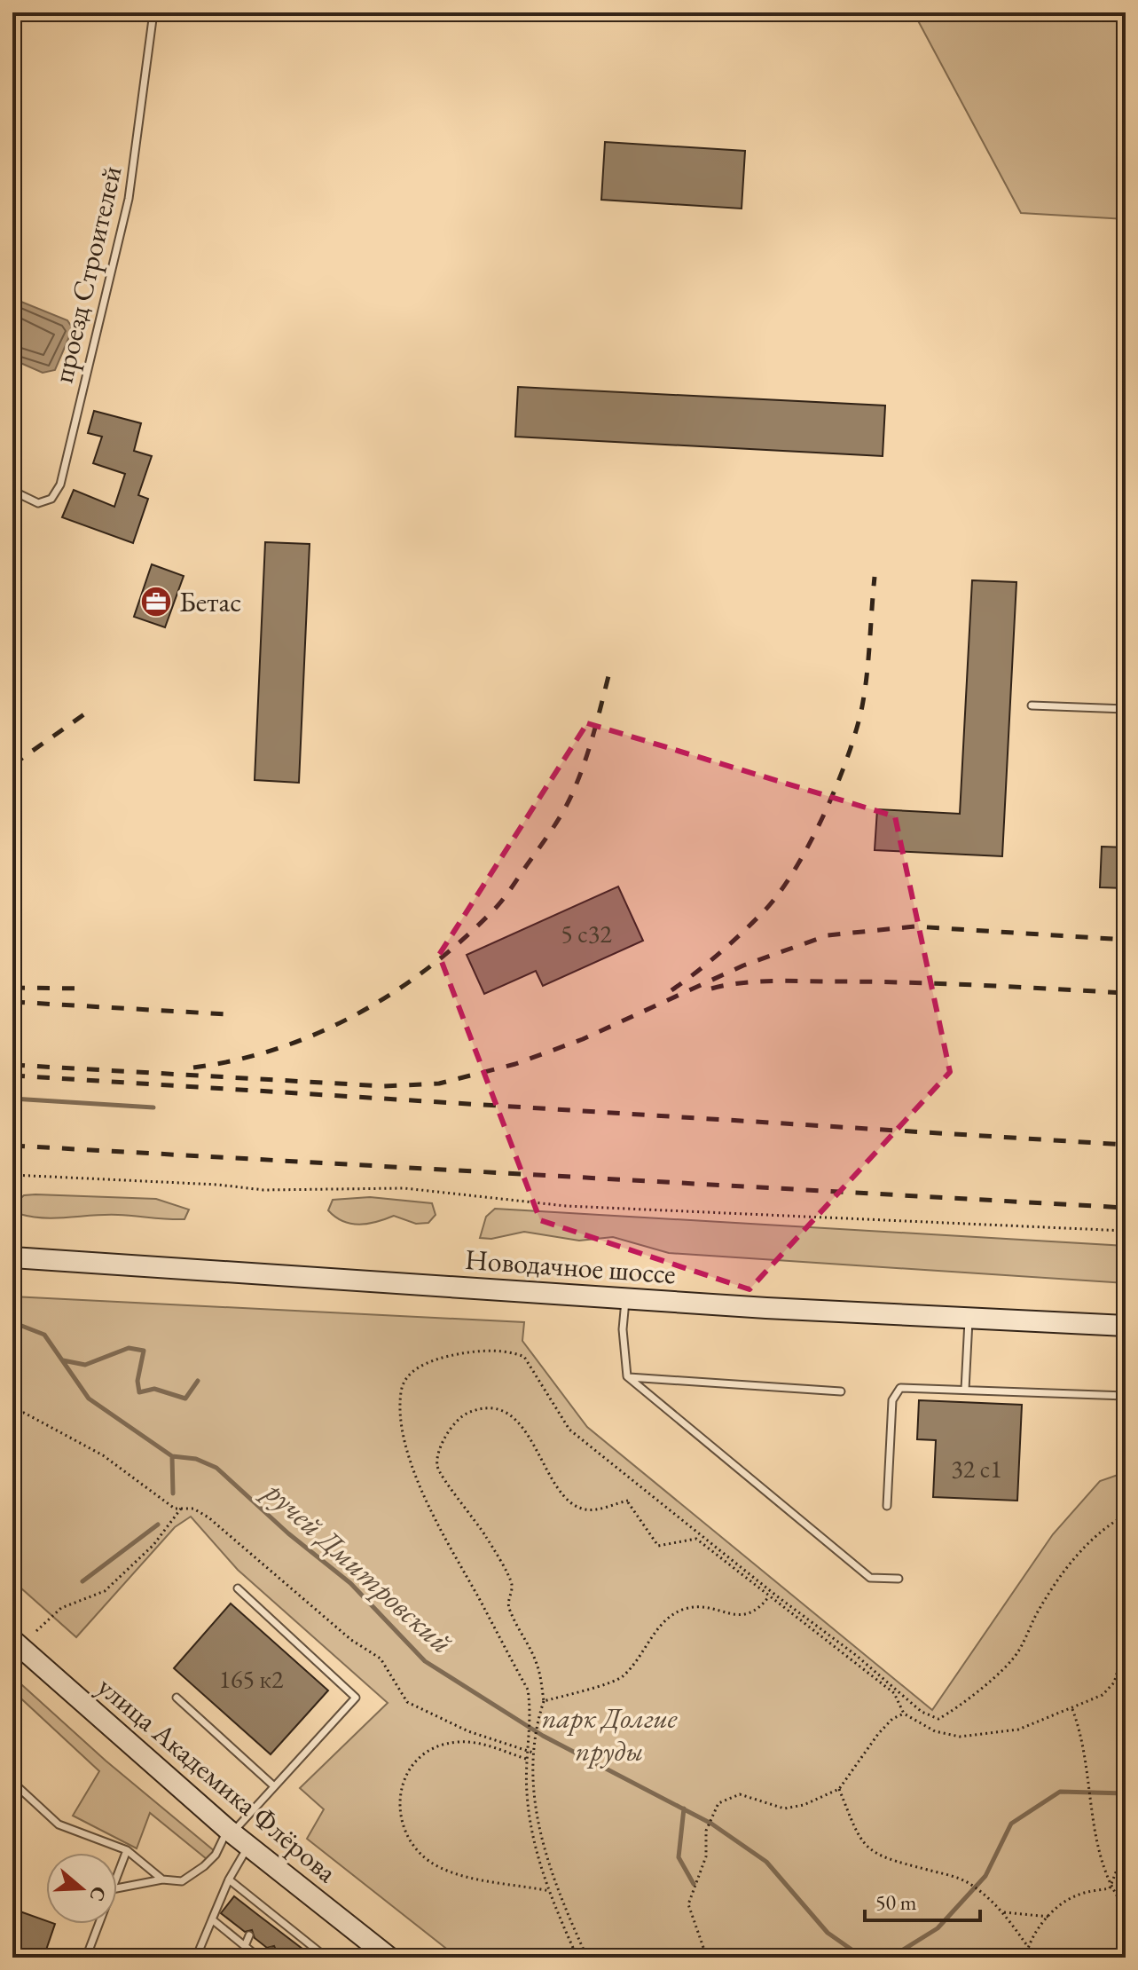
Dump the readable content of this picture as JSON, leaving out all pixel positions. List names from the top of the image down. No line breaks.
{"streets":{"street":["Новодачное шоссе","улица Академика Флёрова"],"lane":["проезд Строителей"]},"water":["ручей Дмитровский"],"parks":["парк Долгие пруды"],"places":{"office":["Бетас"]},"house_numbers":["5 с32","32 с1","165 к2"],"scale_bar":"50 m","north":"right"}
